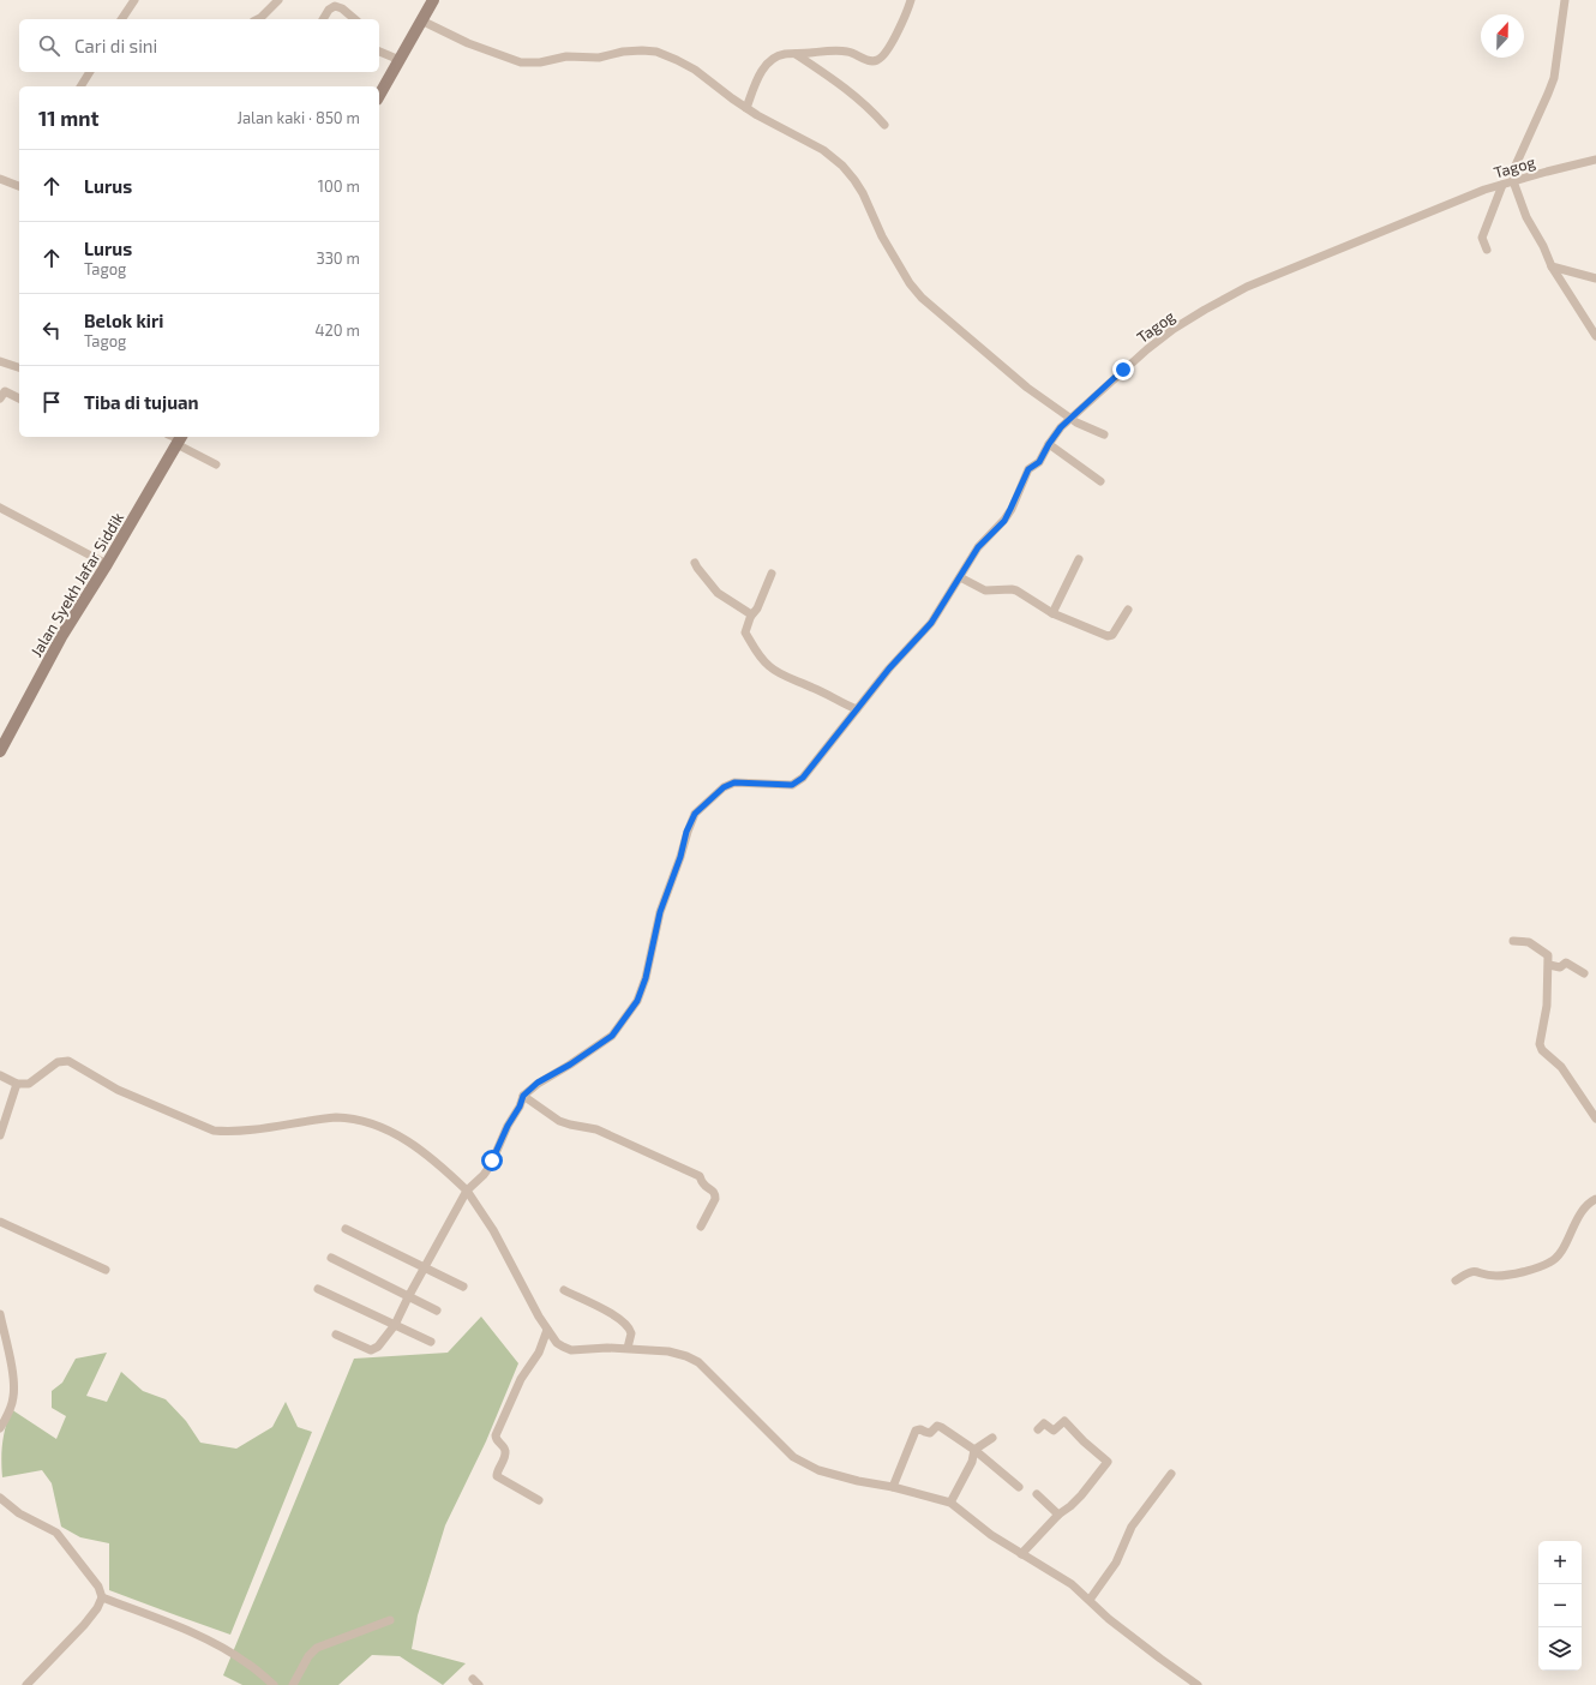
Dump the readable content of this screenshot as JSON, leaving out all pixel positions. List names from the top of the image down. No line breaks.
{"streets":{"main road":["Jalan Syekh Jafar Siddik"],"street":["Tagog"]},"north":"top","page":{"search":"Cari di sini","heading":["11 mnt","Jalan kaki · 850 m"],"list":[["Lurus","100 m"],["Lurus","Tagog","330 m"],["Belok kiri","Tagog","420 m"],"Tiba di tujuan"],"map_buttons":["+","−"]}}
